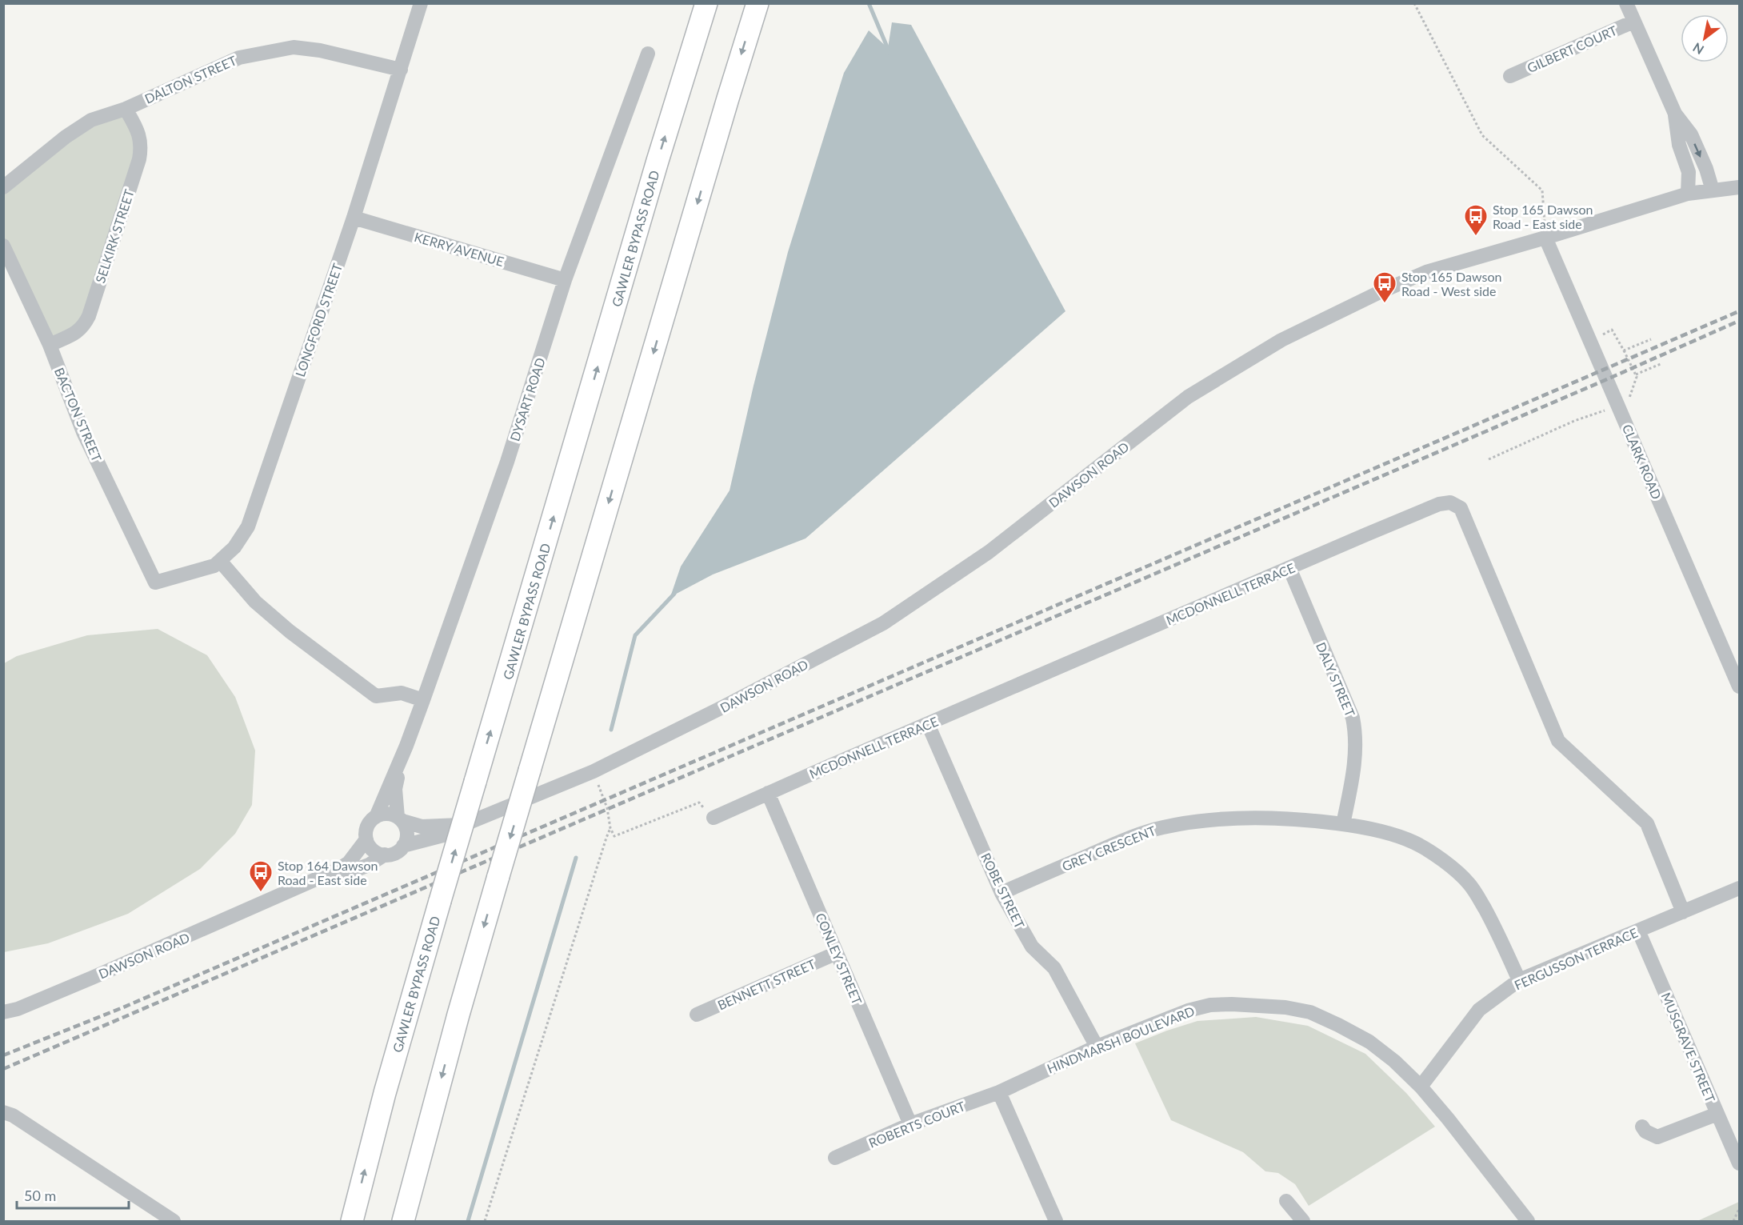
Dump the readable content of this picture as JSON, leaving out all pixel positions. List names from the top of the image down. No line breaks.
{"streets":{"highway":["GAWLER BYPASS ROAD"],"street":["GILBERT COURT","DALTON STREET","SELKIRK STREET","KERRY AVENUE","LONGFORD STREET","DYSART ROAD","BACTON STREET","CLARK ROAD","DAWSON ROAD","MCDONNELL TERRACE","DALY STREET","GREY CRESCENT","ROBE STREET","CONLEY STREET","FERGUSSON TERRACE","BENNETT STREET","HINDMARSH BOULEVARD","MUSGRAVE STREET","ROBERTS COURT"]},"crossings":[["DALTON STREET","SELKIRK STREET"],["DALTON STREET","LONGFORD STREET"],["SELKIRK STREET","BACTON STREET"],["KERRY AVENUE","LONGFORD STREET"],["KERRY AVENUE","DYSART ROAD"],["LONGFORD STREET","BACTON STREET"],["DYSART ROAD","DAWSON ROAD"],["CLARK ROAD","DAWSON ROAD"],["MCDONNELL TERRACE","DALY STREET"],["MCDONNELL TERRACE","ROBE STREET"],["MCDONNELL TERRACE","CONLEY STREET"],["MCDONNELL TERRACE","FERGUSSON TERRACE"],["DALY STREET","GREY CRESCENT"],["GREY CRESCENT","ROBE STREET"],["GREY CRESCENT","FERGUSSON TERRACE"],["ROBE STREET","HINDMARSH BOULEVARD"],["CONLEY STREET","BENNETT STREET"],["CONLEY STREET","ROBERTS COURT"],["FERGUSSON TERRACE","HINDMARSH BOULEVARD"],["FERGUSSON TERRACE","MUSGRAVE STREET"],["HINDMARSH BOULEVARD","ROBERTS COURT"]],"places":{"bus stop":["Stop 165 Dawson Road - East side","Stop 165 Dawson Road - West side","Stop 164 Dawson Road - East side"]},"scale_bar":"50 m","north":"bottom left"}
